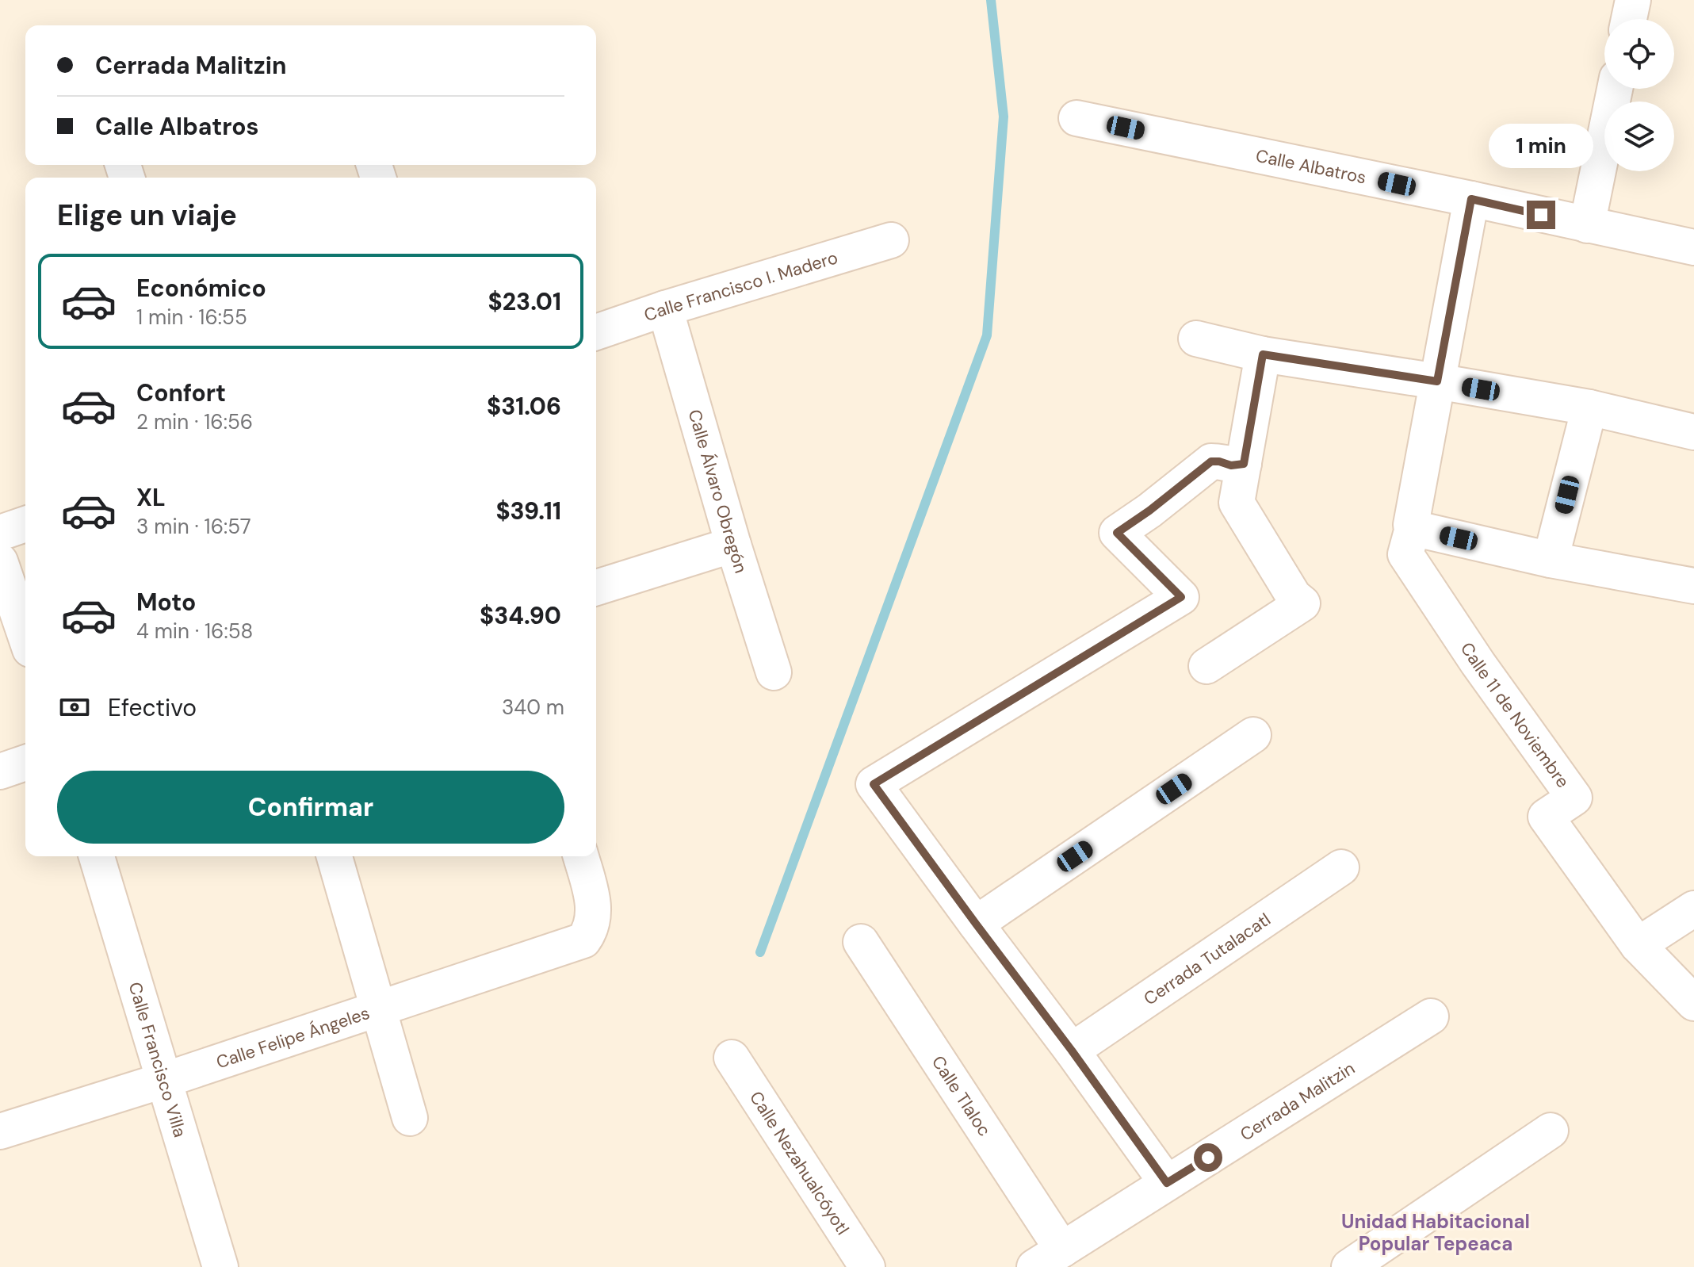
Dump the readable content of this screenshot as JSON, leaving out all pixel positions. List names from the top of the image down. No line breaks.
{"streets":{"street":["Calle Albatros","Calle Francisco I. Madero","Calle Álvaro Obregón","Calle 11 de Noviembre","Cerrada Tutalacatl","Calle Felipe Ángeles","Calle Francisco Villa","Calle Tlaloc","Cerrada Malitzin","Calle Nezahualcóyotl"]},"crossings":[["Calle Francisco I. Madero","Calle Álvaro Obregón"],["Calle Felipe Ángeles","Calle Francisco Villa"],["Calle Tlaloc","Cerrada Malitzin"]],"districts":["Unidad Habitacional Popular Tepeaca"],"page":{"banner":["Cerrada Malitzin","Calle Albatros"],"bubble":"1 min","heading":"Elige un viaje","list":[{"name":"Económico","note":"1 min · 16:55","value":"$23.01"},{"name":"Confort","note":"2 min · 16:56","value":"$31.06"},{"name":"XL","note":"3 min · 16:57","value":"$39.11"},{"name":"Moto","note":"4 min · 16:58","value":"$34.90"}],"pay":["Efectivo","340 m"],"buttons":"Confirmar"}}
